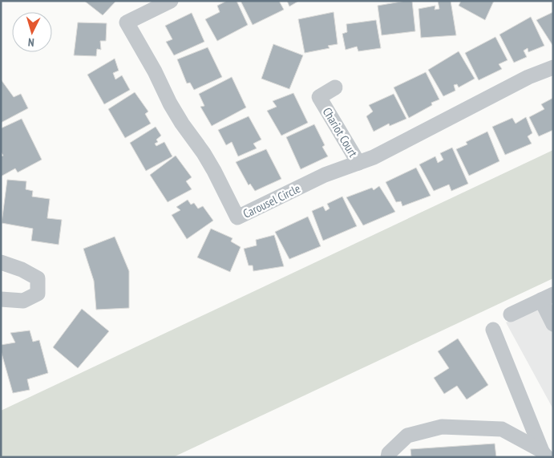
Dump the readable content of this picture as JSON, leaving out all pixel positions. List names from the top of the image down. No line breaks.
{"streets":{"street":["Chariot Court","Carousel Circle"]},"crossings":[["Chariot Court","Carousel Circle"]],"north":"bottom"}
